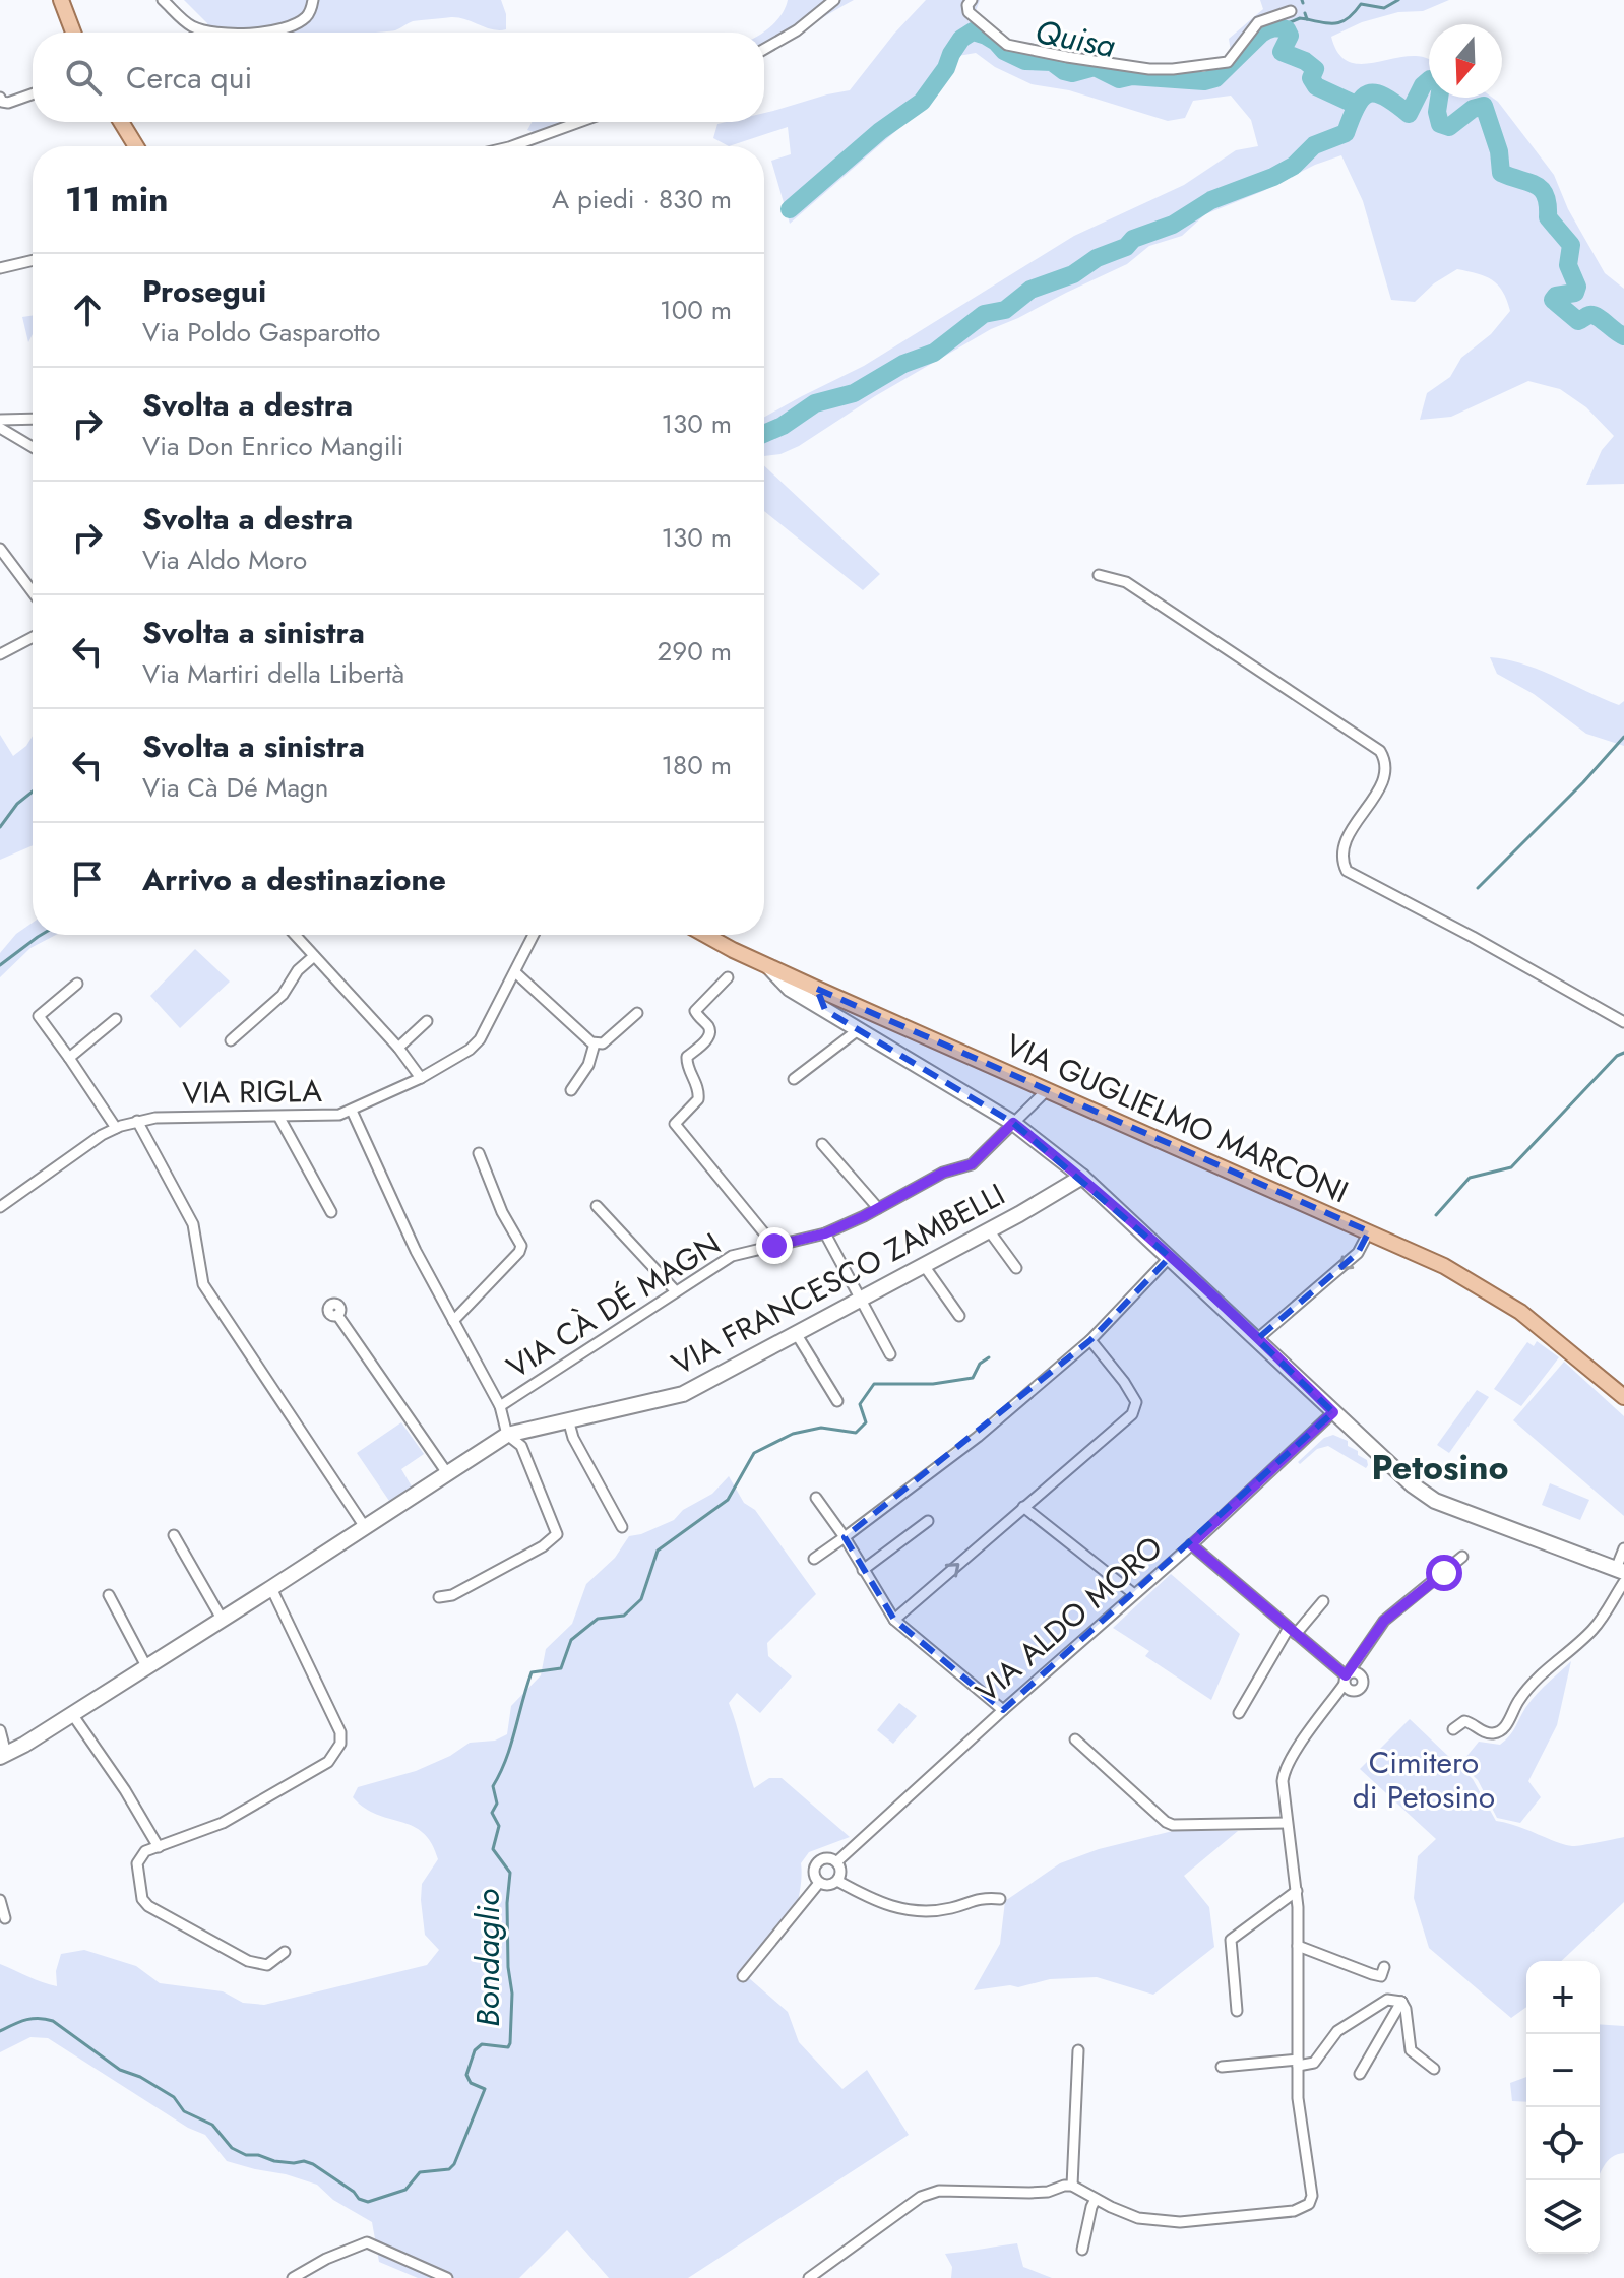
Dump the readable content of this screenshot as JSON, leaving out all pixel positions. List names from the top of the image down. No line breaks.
{"streets":{"main road":["VIA GUGLIELMO MARCONI","VIA FRANCESCO ZAMBELLI"],"street":["VIA RIGLA","VIA CÀ DÉ MAGN","VIA ALDO MORO"]},"crossings":[["VIA GUGLIELMO MARCONI","VIA CÀ DÉ MAGN"]],"districts":["Petosino"],"water":["Quisa","Bondaglio"],"parks":["Cimitero di Petosino"],"north":"bottom","page":{"search":"Cerca qui","heading":["11 min","A piedi · 830 m"],"list":[["Prosegui","Via Poldo Gasparotto","100 m"],["Svolta a destra","Via Don Enrico Mangili","130 m"],["Svolta a destra","Via Aldo Moro","130 m"],["Svolta a sinistra","Via Martiri della Libertà","290 m"],["Svolta a sinistra","Via Cà Dé Magn","180 m"],"Arrivo a destinazione"],"map_buttons":["+","−"]}}
